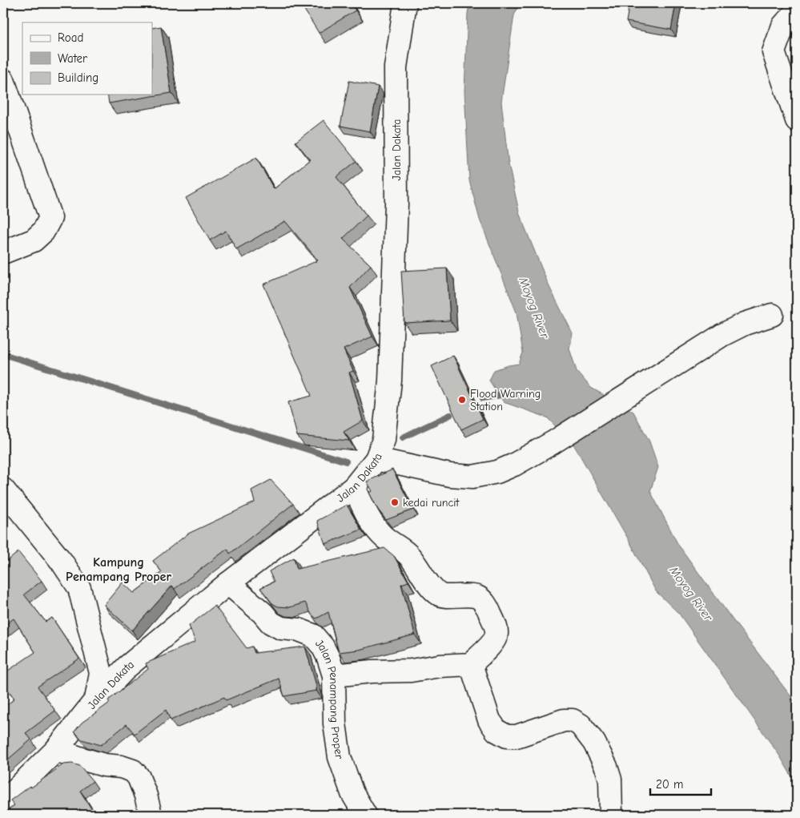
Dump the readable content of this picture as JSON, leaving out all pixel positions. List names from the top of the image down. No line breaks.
{"streets":{"street":["Jalan Dakata","Jalan Penampang Proper"]},"crossings":[["Jalan Dakata","Jalan Penampang Proper"]],"districts":["Kampung Penampang Proper"],"water":["Moyog River"],"places":["Flood Warning Station","kedai runcit"],"legend":["Road","Water","Building"],"scale_bar":"20 m"}
